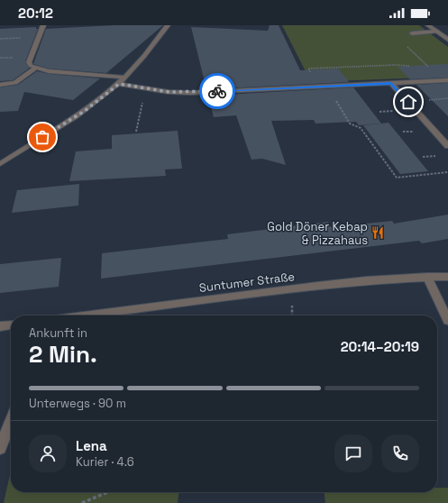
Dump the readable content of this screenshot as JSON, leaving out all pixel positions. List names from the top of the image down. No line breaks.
{"streets":{"street":["Suntumer Straße"]},"places":{"restaurant":["Gold Döner Kebap & Pizzahaus"]},"page":{"status":"20:12","heading":["2 Min.","Ankunft in","20:14–20:19"],"panel":["Lena","Kurier · 4.6"],"bar":"Unterwegs · 90 m"}}
